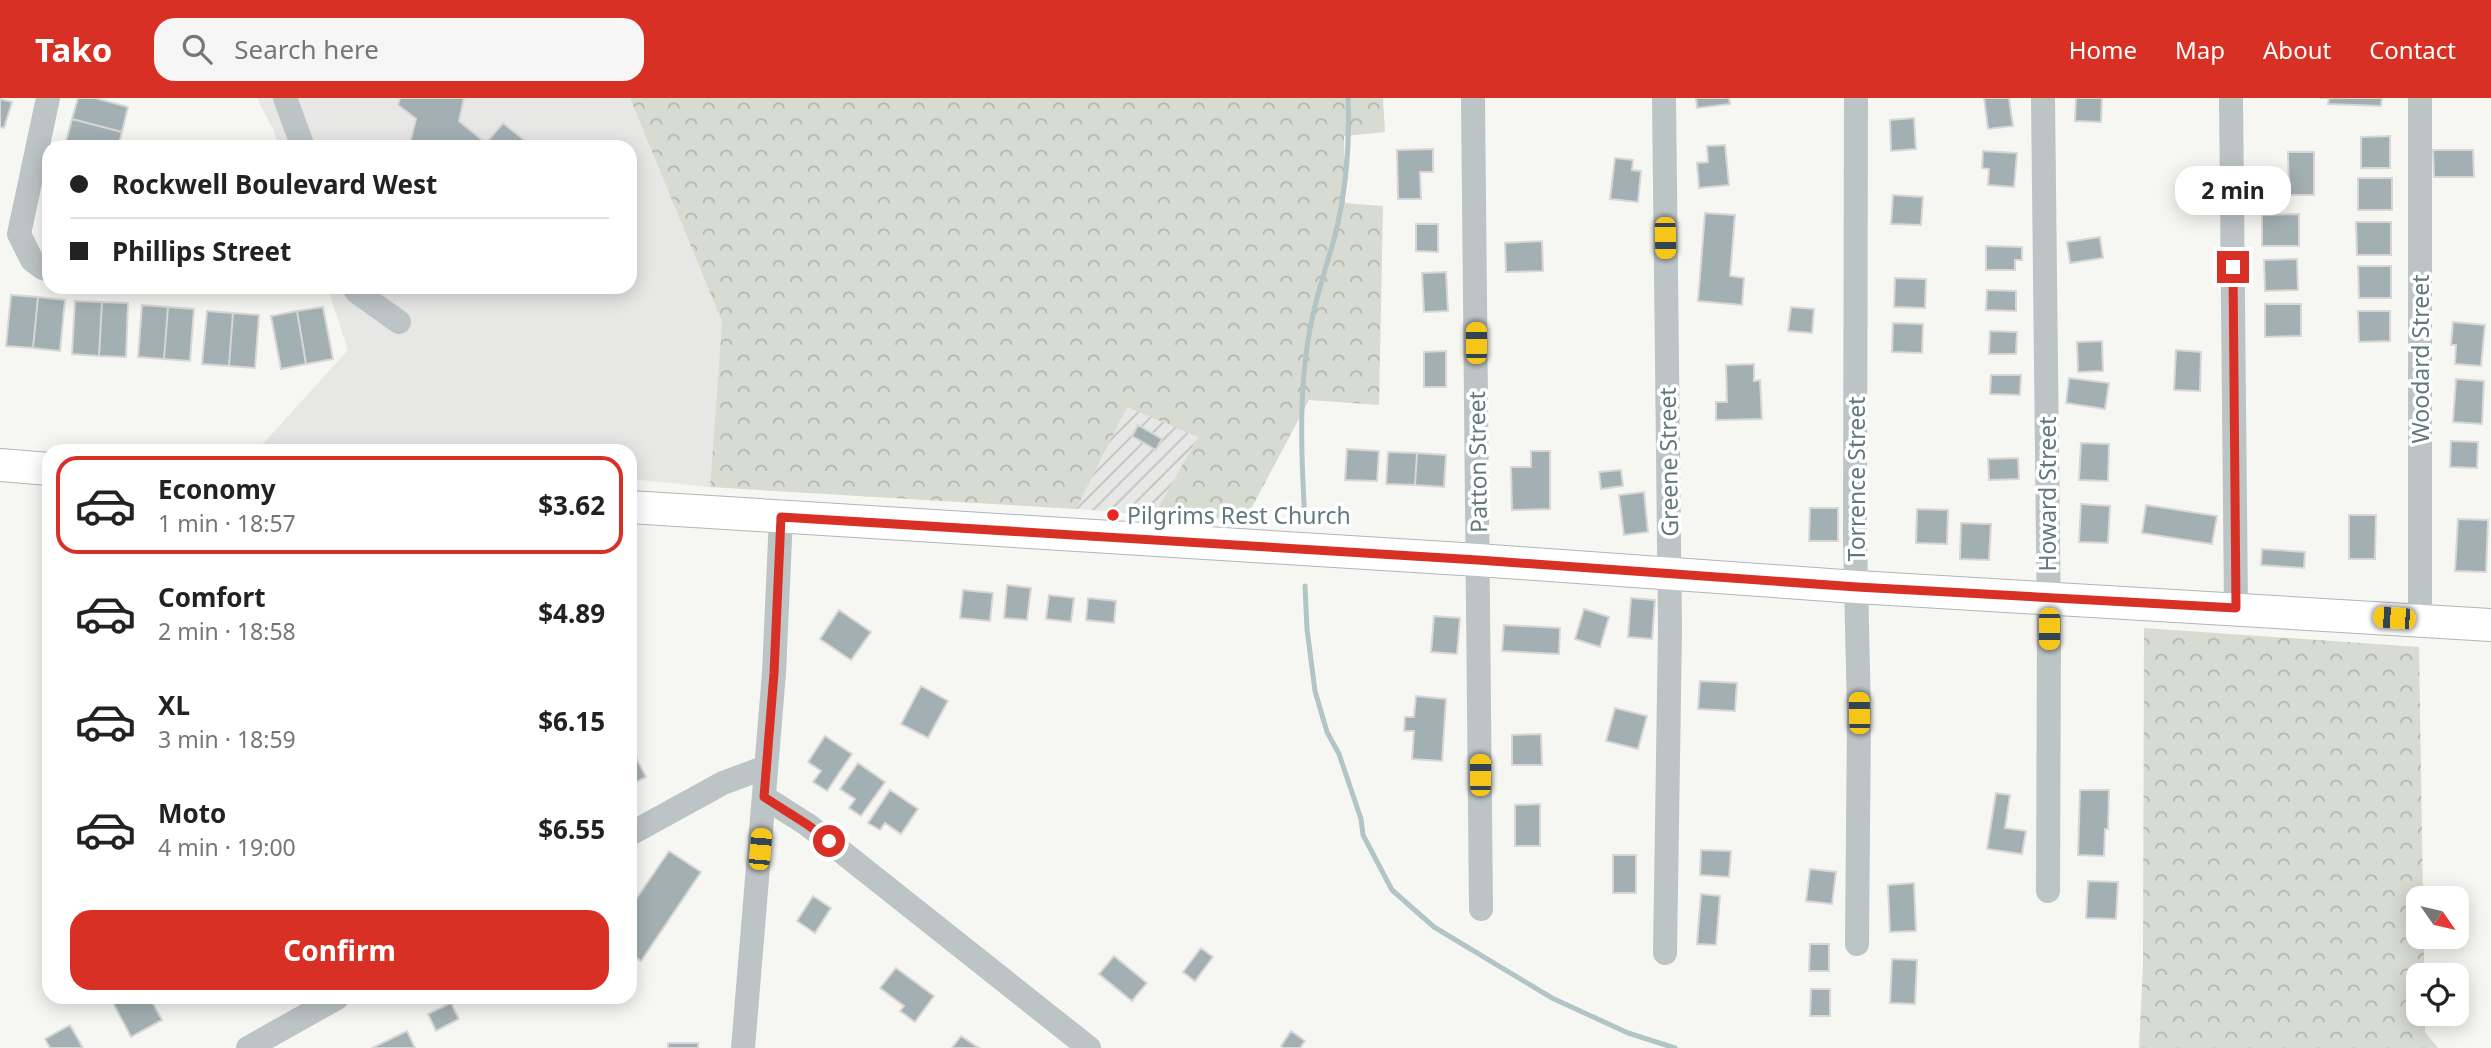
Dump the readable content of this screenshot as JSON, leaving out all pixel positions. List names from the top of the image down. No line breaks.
{"streets":{"street":["Woodard Street","Patton Street","Greene Street","Torrence Street","Howard Street"]},"places":["Pilgrims Rest Church"],"north":"bottom right","page":{"header":"Tako","search":"Search here","nav":["Home","Map","About","Contact"],"banner":["Rockwell Boulevard West","Phillips Street"],"bubble":"2 min","list":[{"name":"Economy","note":"1 min · 18:57","value":"$3.62"},{"name":"Comfort","note":"2 min · 18:58","value":"$4.89"},{"name":"XL","note":"3 min · 18:59","value":"$6.15"},{"name":"Moto","note":"4 min · 19:00","value":"$6.55"}],"buttons":"Confirm"}}
